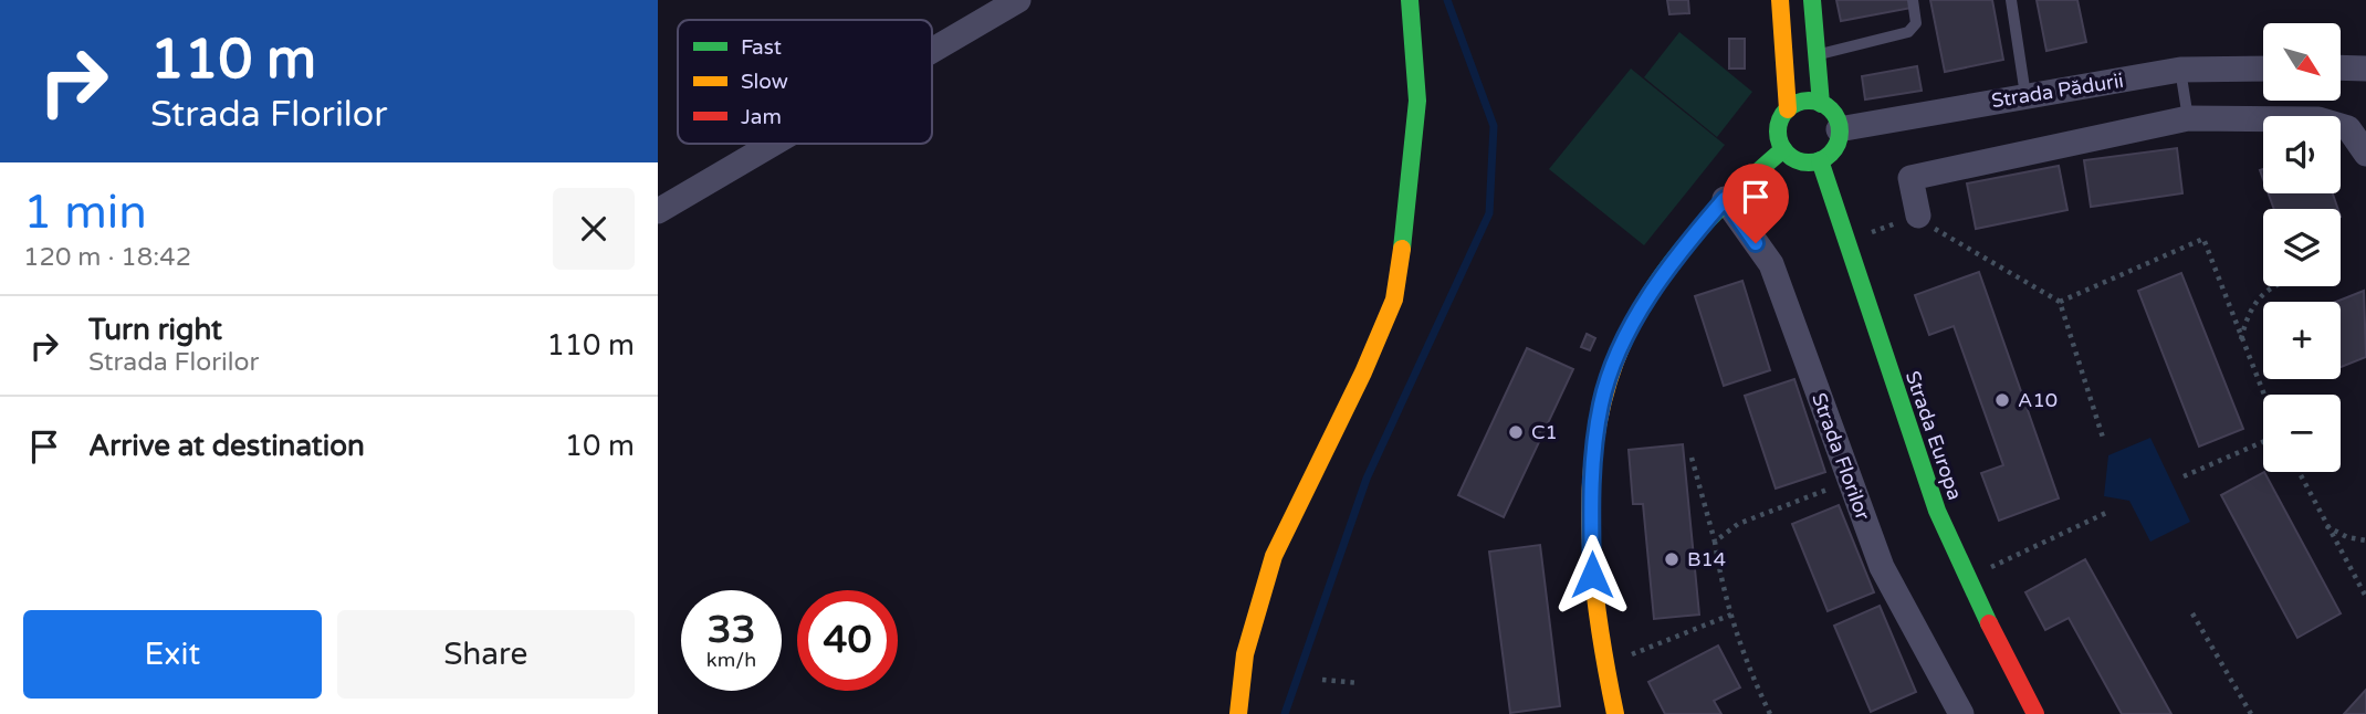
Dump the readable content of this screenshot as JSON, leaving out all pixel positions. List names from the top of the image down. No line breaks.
{"streets":{"street":["Strada Pădurii","Strada Europa","Strada Florilor"]},"crossings":[["Strada Pădurii","Strada Europa"]],"places":["A10","C1","B14"],"legend":["Fast","Slow","Jam"],"north":"bottom right","page":{"turn":["110 m","Strada Florilor"],"map_buttons":["+","−"],"heading":["1 min","120 m · 18:42"],"list":[{"name":"Turn right","note":"Strada Florilor","value":"110 m"},{"name":"Arrive at destination","value":"10 m"}],"speed":"33 km/h","limit":"40","buttons":["Exit","Share"]}}
